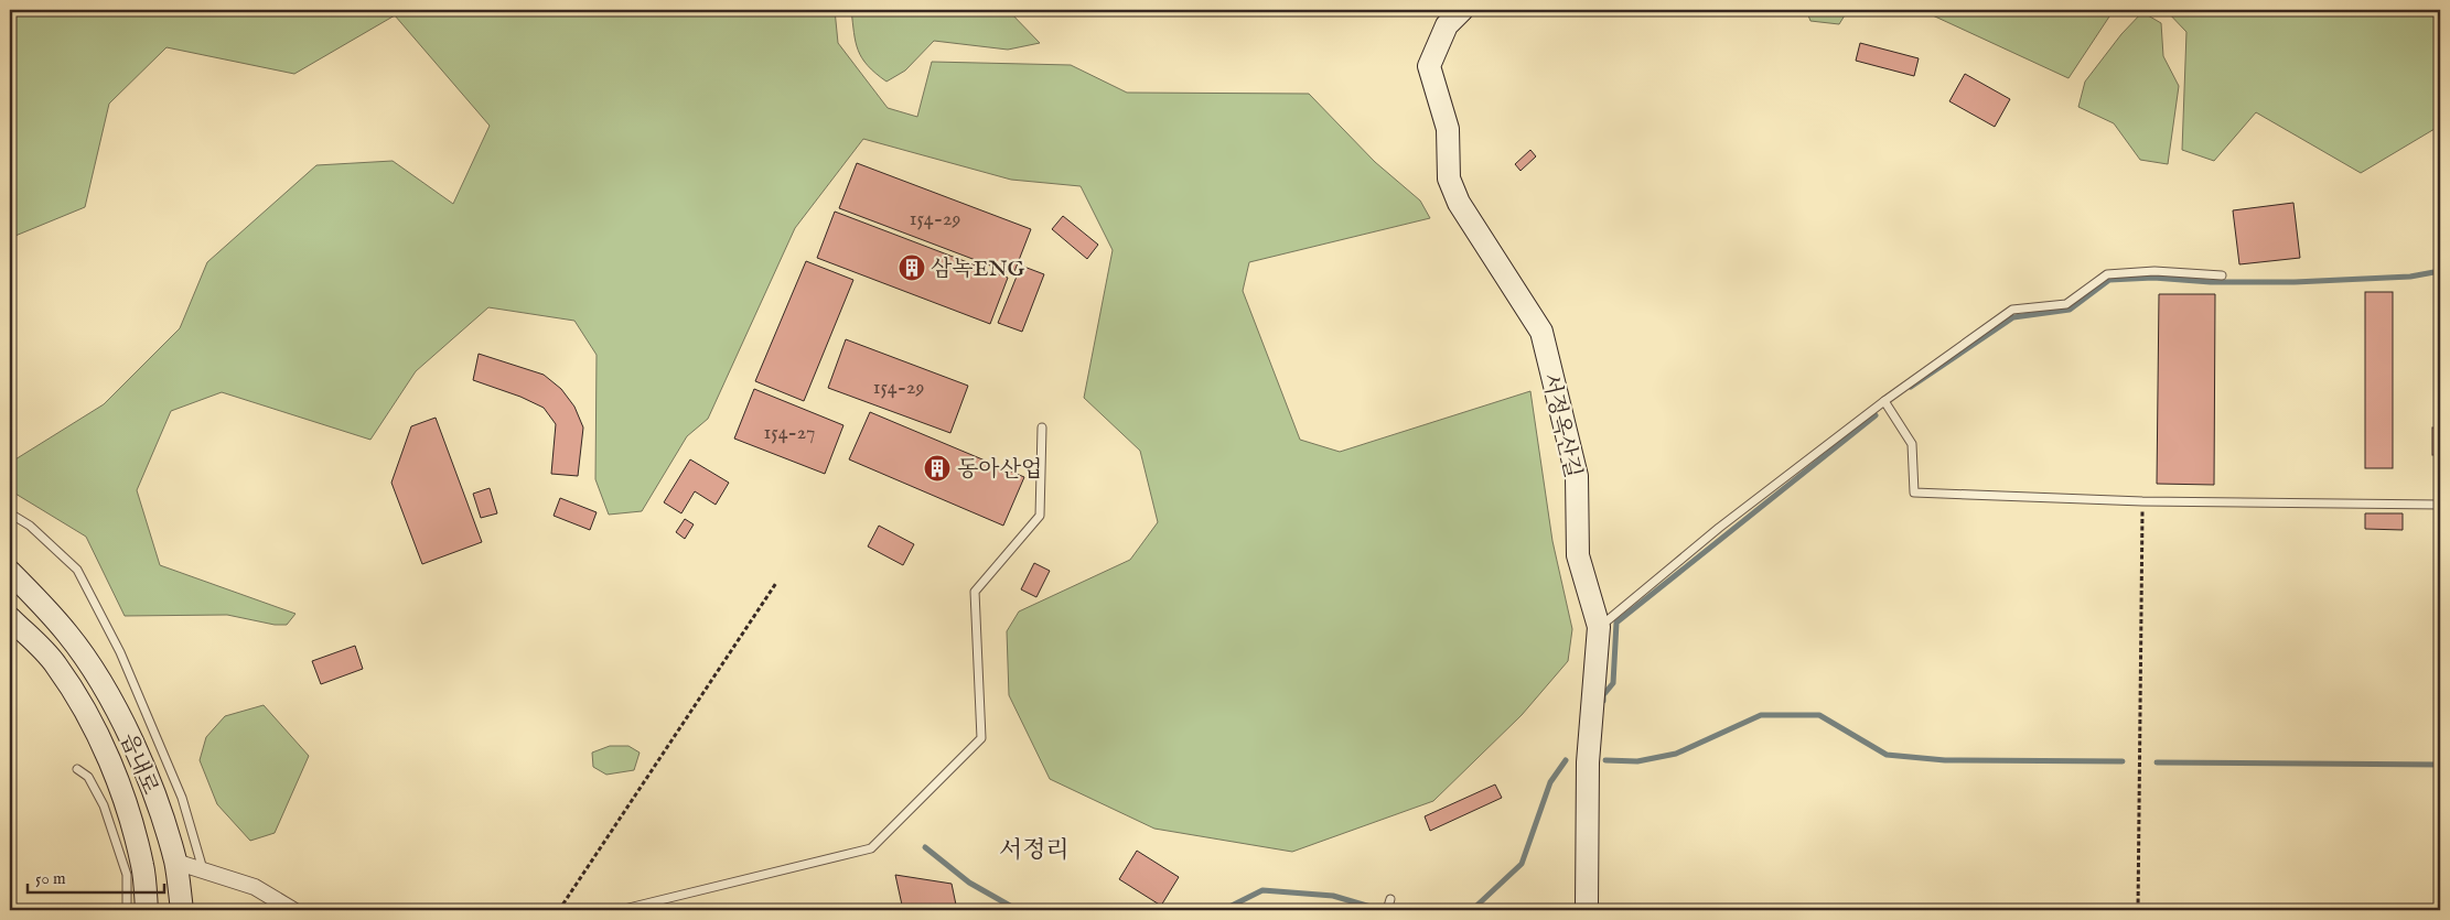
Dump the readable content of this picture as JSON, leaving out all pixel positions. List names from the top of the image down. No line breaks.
{"streets":{"street":["서정옥산길","읍내로"]},"districts":["서정리"],"places":{"building":["삼녹ENG","동아산업"]},"house_numbers":["154-29","154-29","154-27"],"scale_bar":"50 m"}
